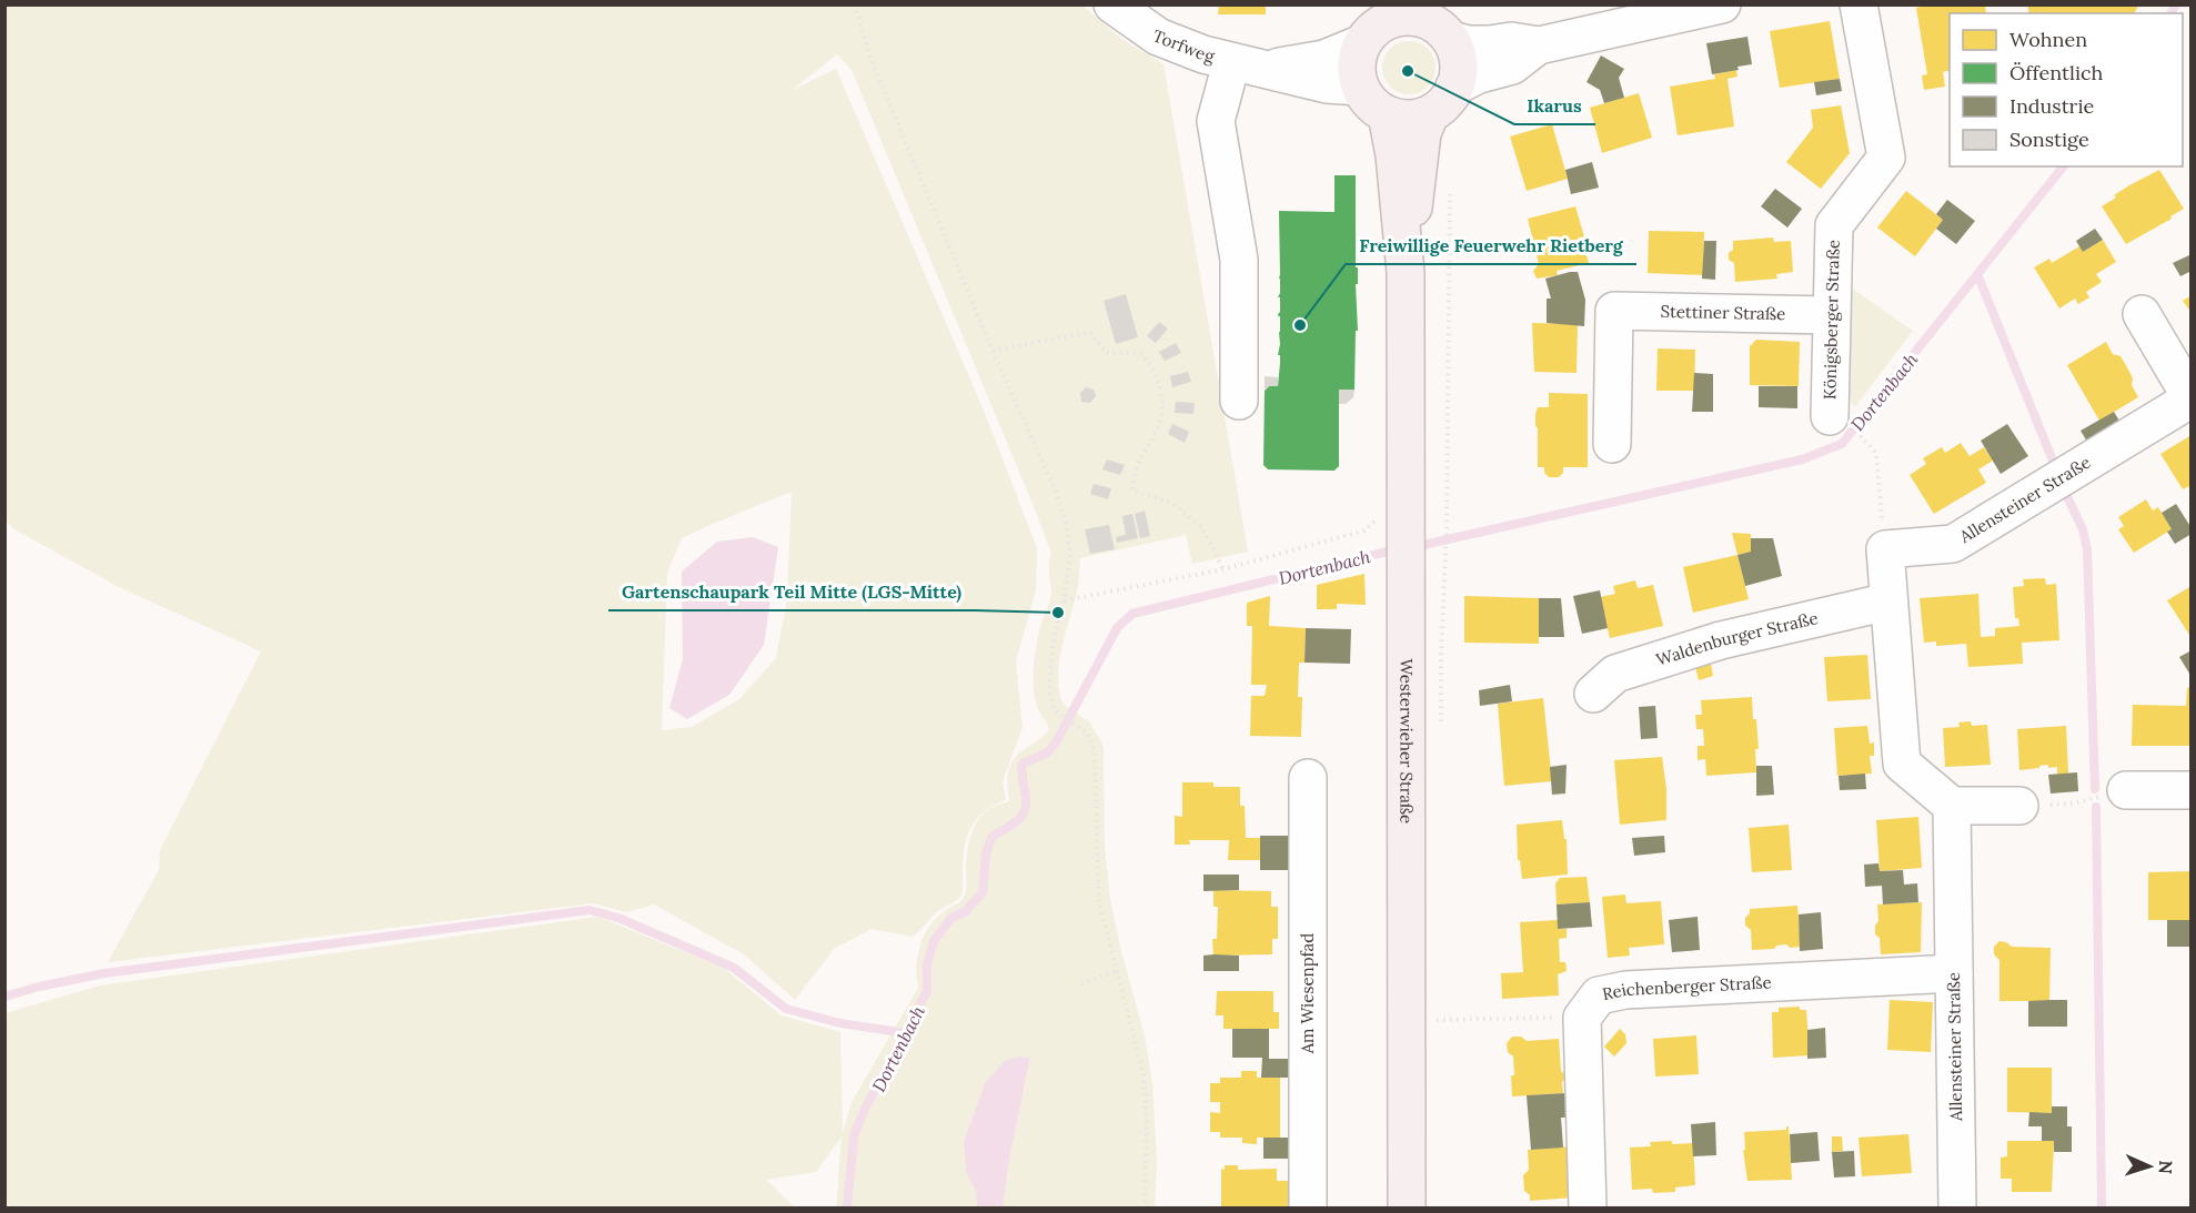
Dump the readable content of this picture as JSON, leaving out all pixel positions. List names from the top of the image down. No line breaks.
{"streets":{"main road":["Westerwieher Straße"],"street":["Torfweg","Stettiner Straße","Königsberger Straße","Allensteiner Straße","Waldenburger Straße","Reichenberger Straße","Am Wiesenpfad"]},"crossings":[["Torfweg","Westerwieher Straße"],["Stettiner Straße","Königsberger Straße"],["Allensteiner Straße","Reichenberger Straße"]],"water":["Dortenbach"],"places":["Ikarus","Freiwillige Feuerwehr Rietberg","Gartenschaupark Teil Mitte (LGS-Mitte)"],"legend":["Wohnen","Öffentlich","Industrie","Sonstige"],"north":"right"}
